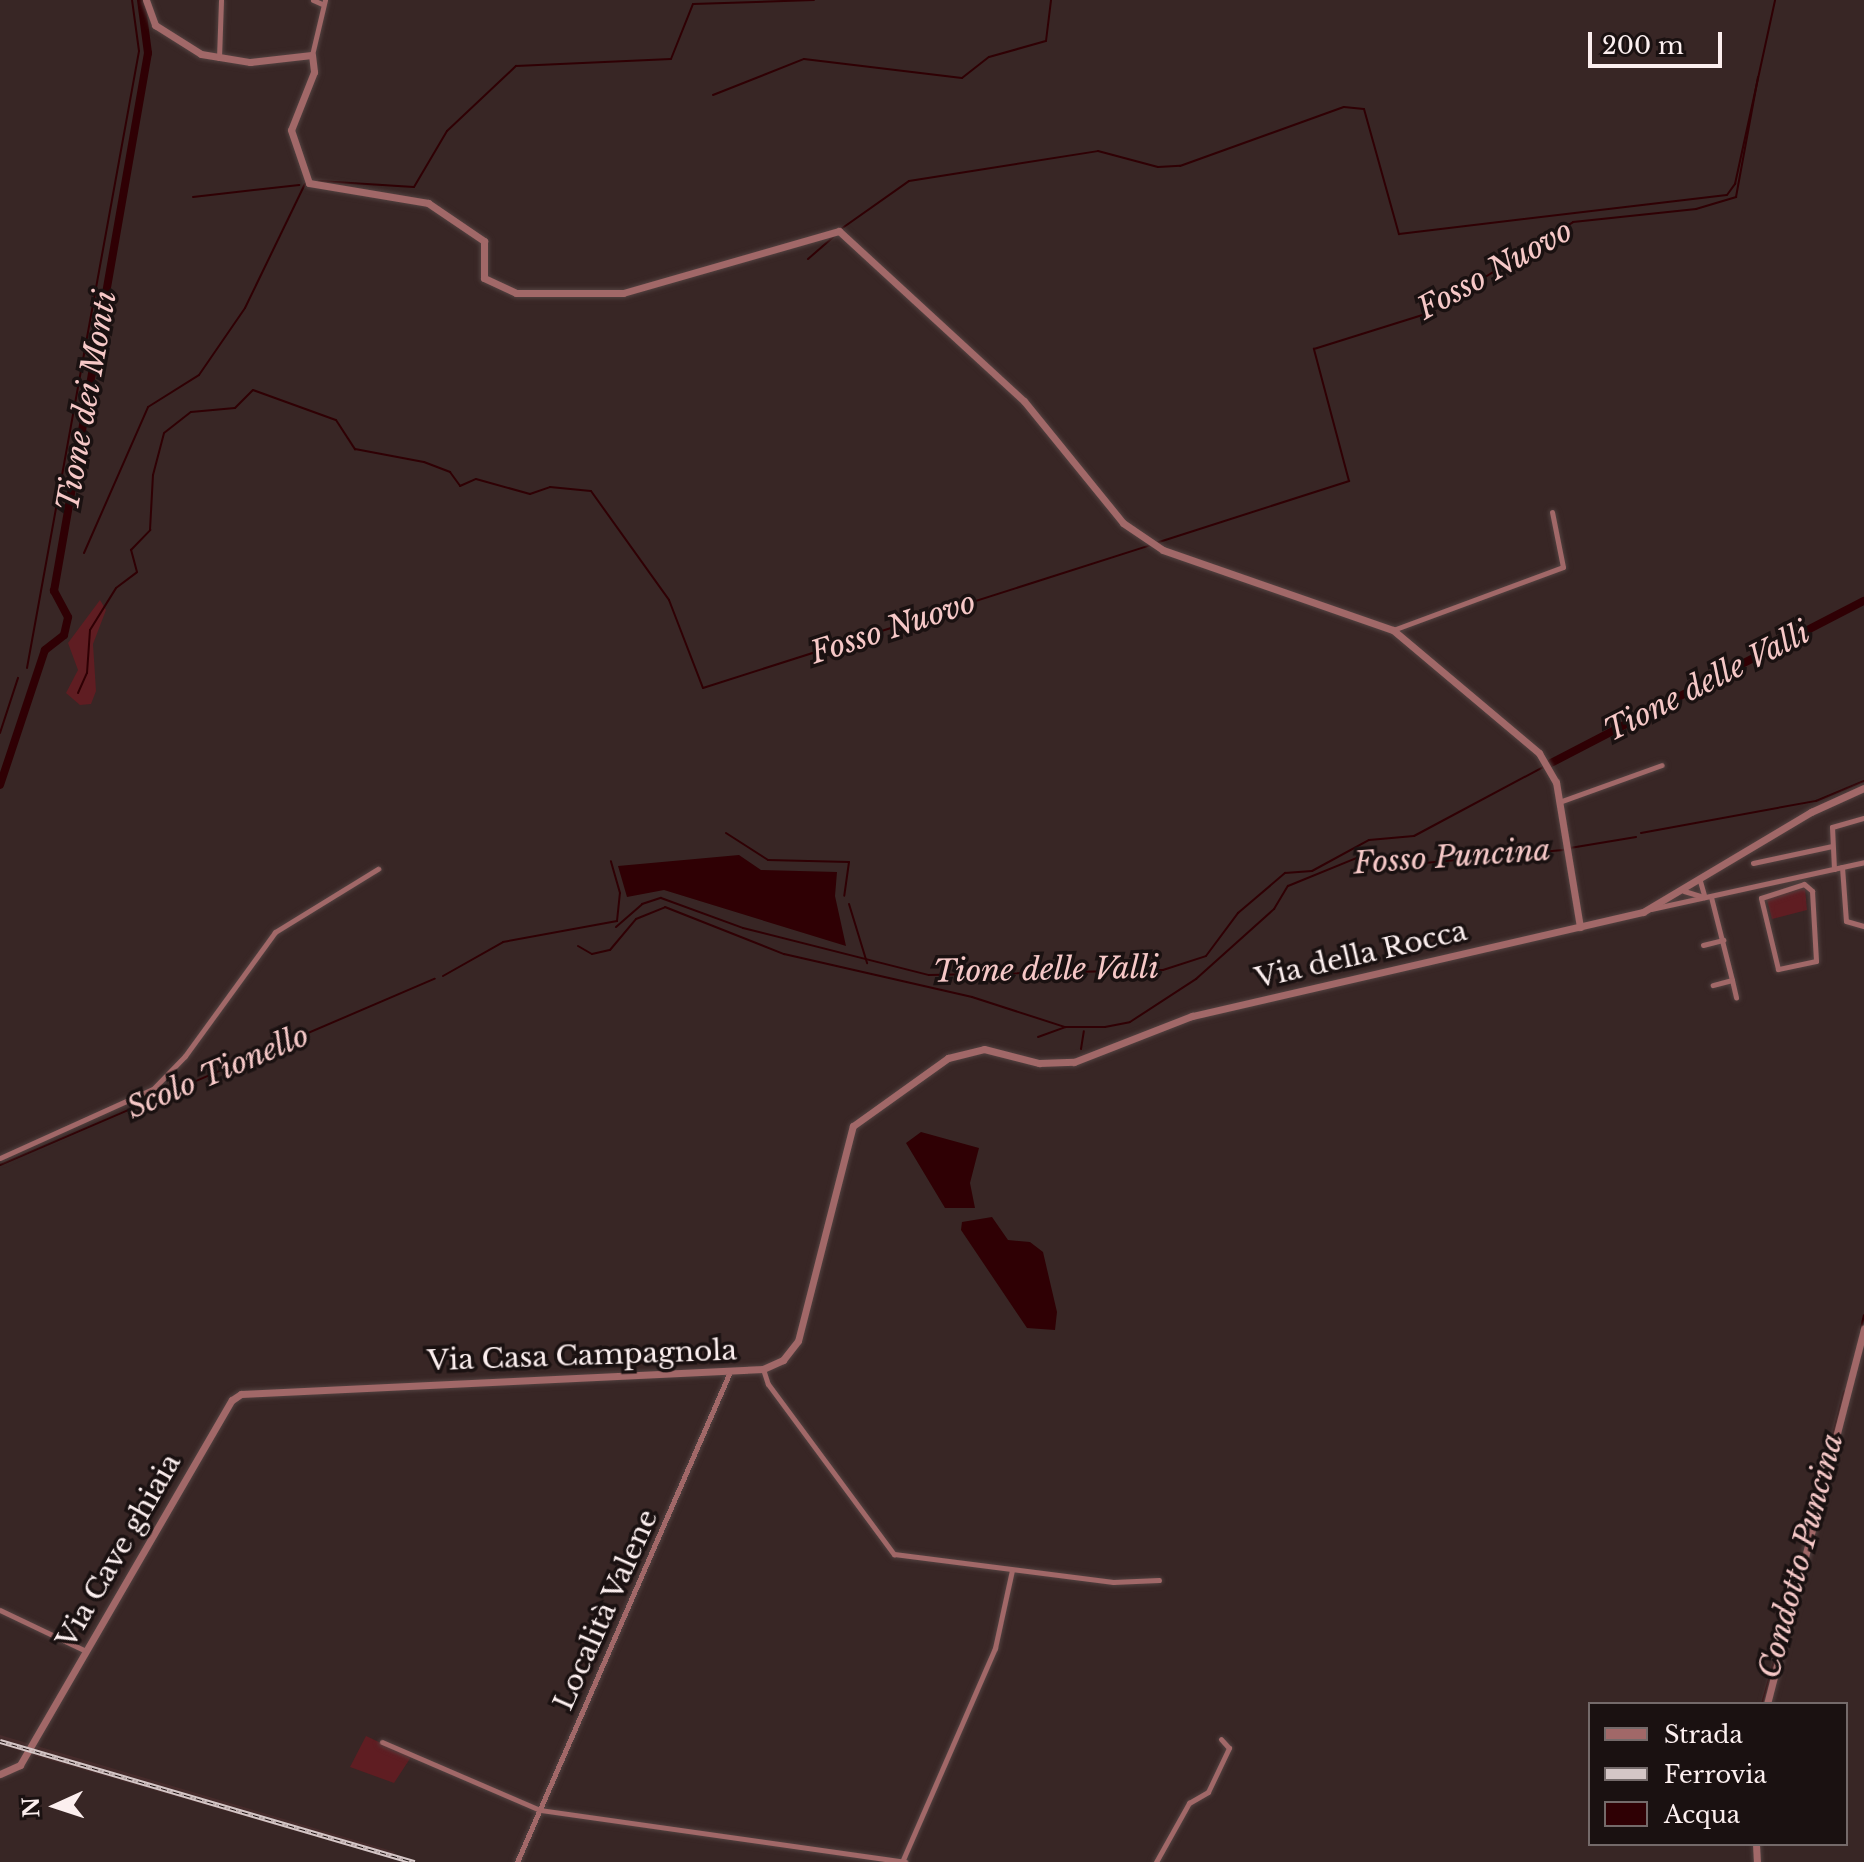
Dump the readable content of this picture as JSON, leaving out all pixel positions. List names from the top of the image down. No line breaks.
{"streets":{"street":["Via della Rocca","Via Casa Campagnola","Via Cave ghiaia","Località Valene"]},"crossings":[["Via della Rocca","Via Casa Campagnola"],["Via Casa Campagnola","Via Cave ghiaia"],["Via Casa Campagnola","Località Valene"]],"water":["Fosso Nuovo","Tione dei Monti","Tione delle Valli","Fosso Puncina","Scolo Tionello","Condotto Puncina"],"legend":["Strada","Ferrovia","Acqua"],"scale_bar":"200 m","north":"left"}
